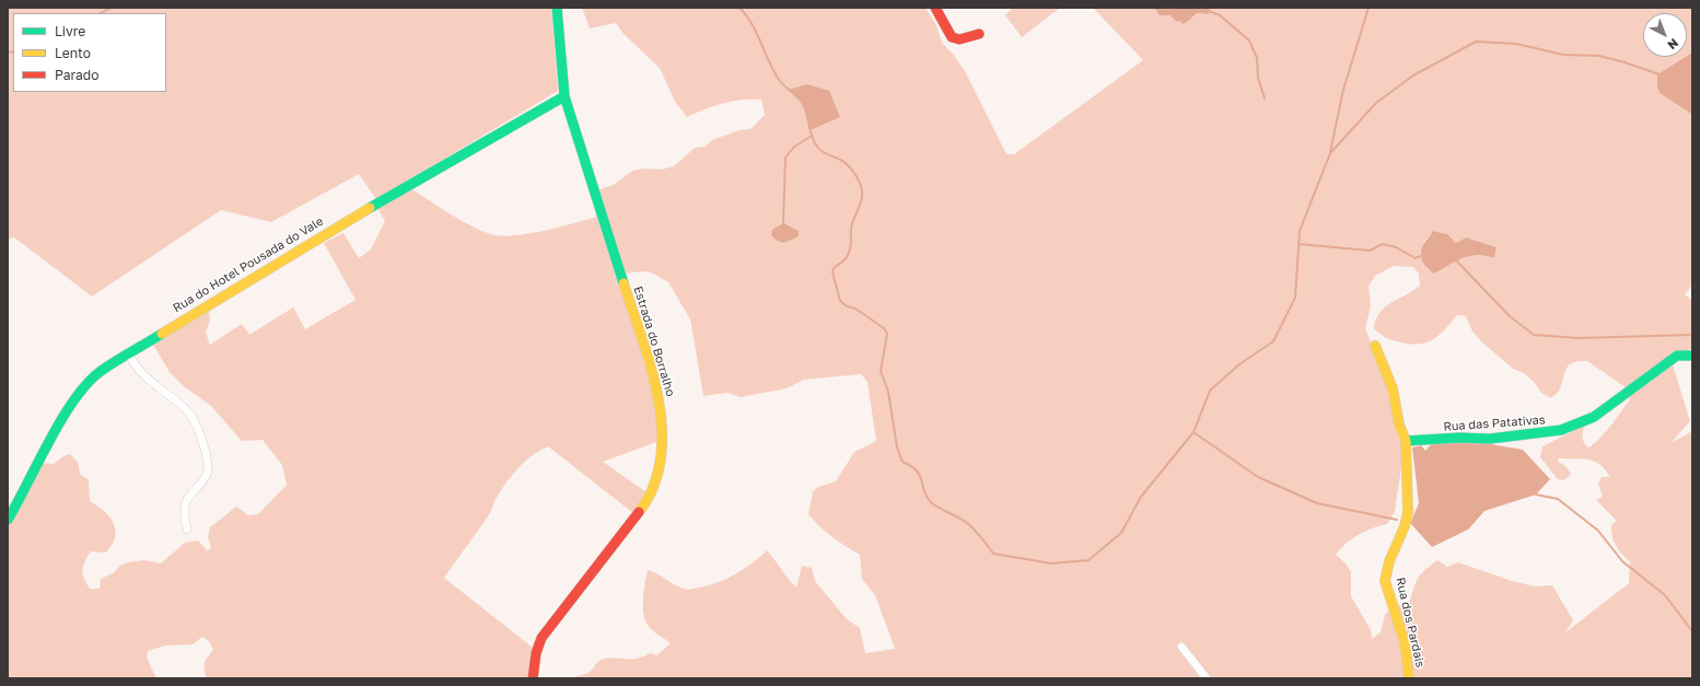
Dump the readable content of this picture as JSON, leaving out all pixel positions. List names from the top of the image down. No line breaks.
{"streets":{"street":["Rua do Hotel Pousada do Vale","Estrada do Borralho","Rua das Patativas","Rua dos Pardais"]},"crossings":[["Rua do Hotel Pousada do Vale","Estrada do Borralho"],["Rua das Patativas","Rua dos Pardais"]],"legend":["Livre","Lento","Parado"],"north":"bottom right"}
